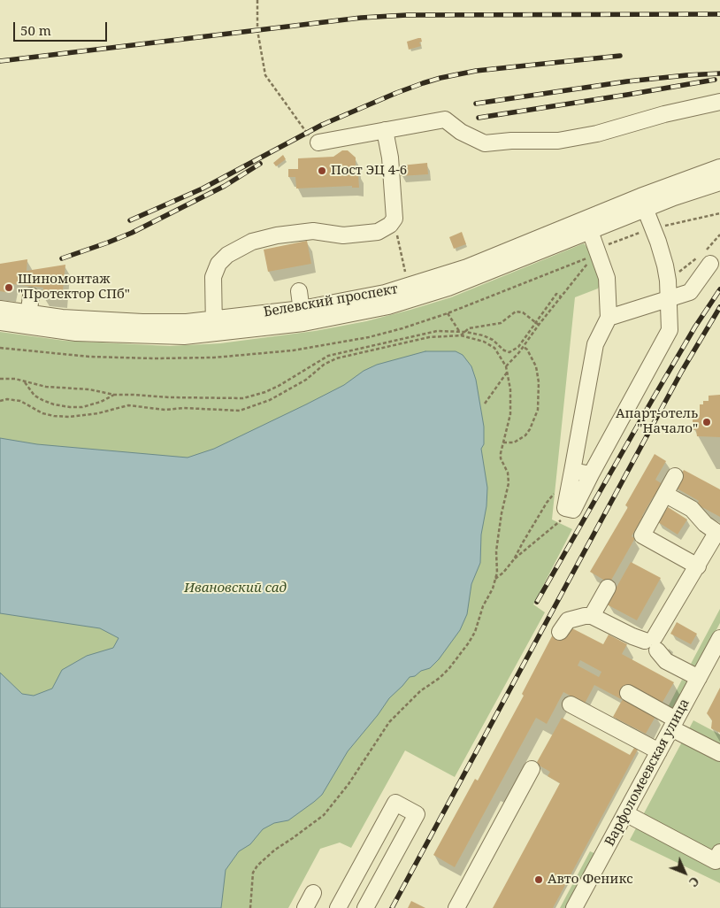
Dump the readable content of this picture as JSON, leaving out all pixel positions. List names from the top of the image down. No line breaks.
{"streets":{"street":["Белевский проспект","Варфоломеевская улица"]},"parks":["Ивановский сад"],"places":["Пост ЭЦ 4-6","Шиномонтаж \"Протектор СПб\"","Апарт-отель \"Начало\"","Авто Феникс"],"scale_bar":"50 m","north":"bottom right"}
